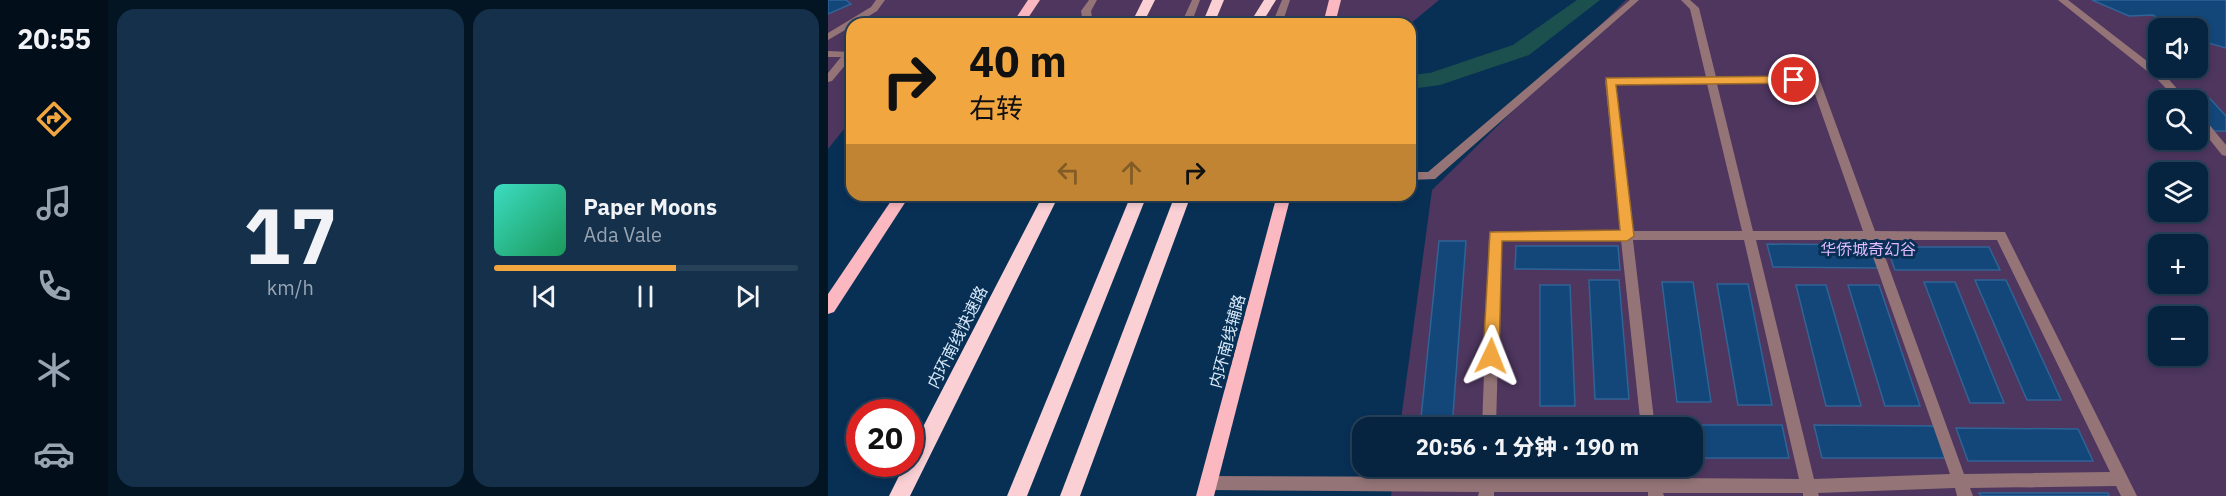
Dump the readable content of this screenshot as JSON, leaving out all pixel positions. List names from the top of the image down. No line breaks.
{"streets":{"highway":["内环南线快速路"],"main road":["内环南线辅路"]},"parks":["华侨城奇幻谷"],"page":{"tabs":"20:55","tile":["17","km/h"],"map_buttons":["+","−"],"turn":["40 m","右转"],"song":["Paper Moons","Ada Vale"],"limit":"20","trip":"20:56 · 1 分钟 · 190 m"}}
